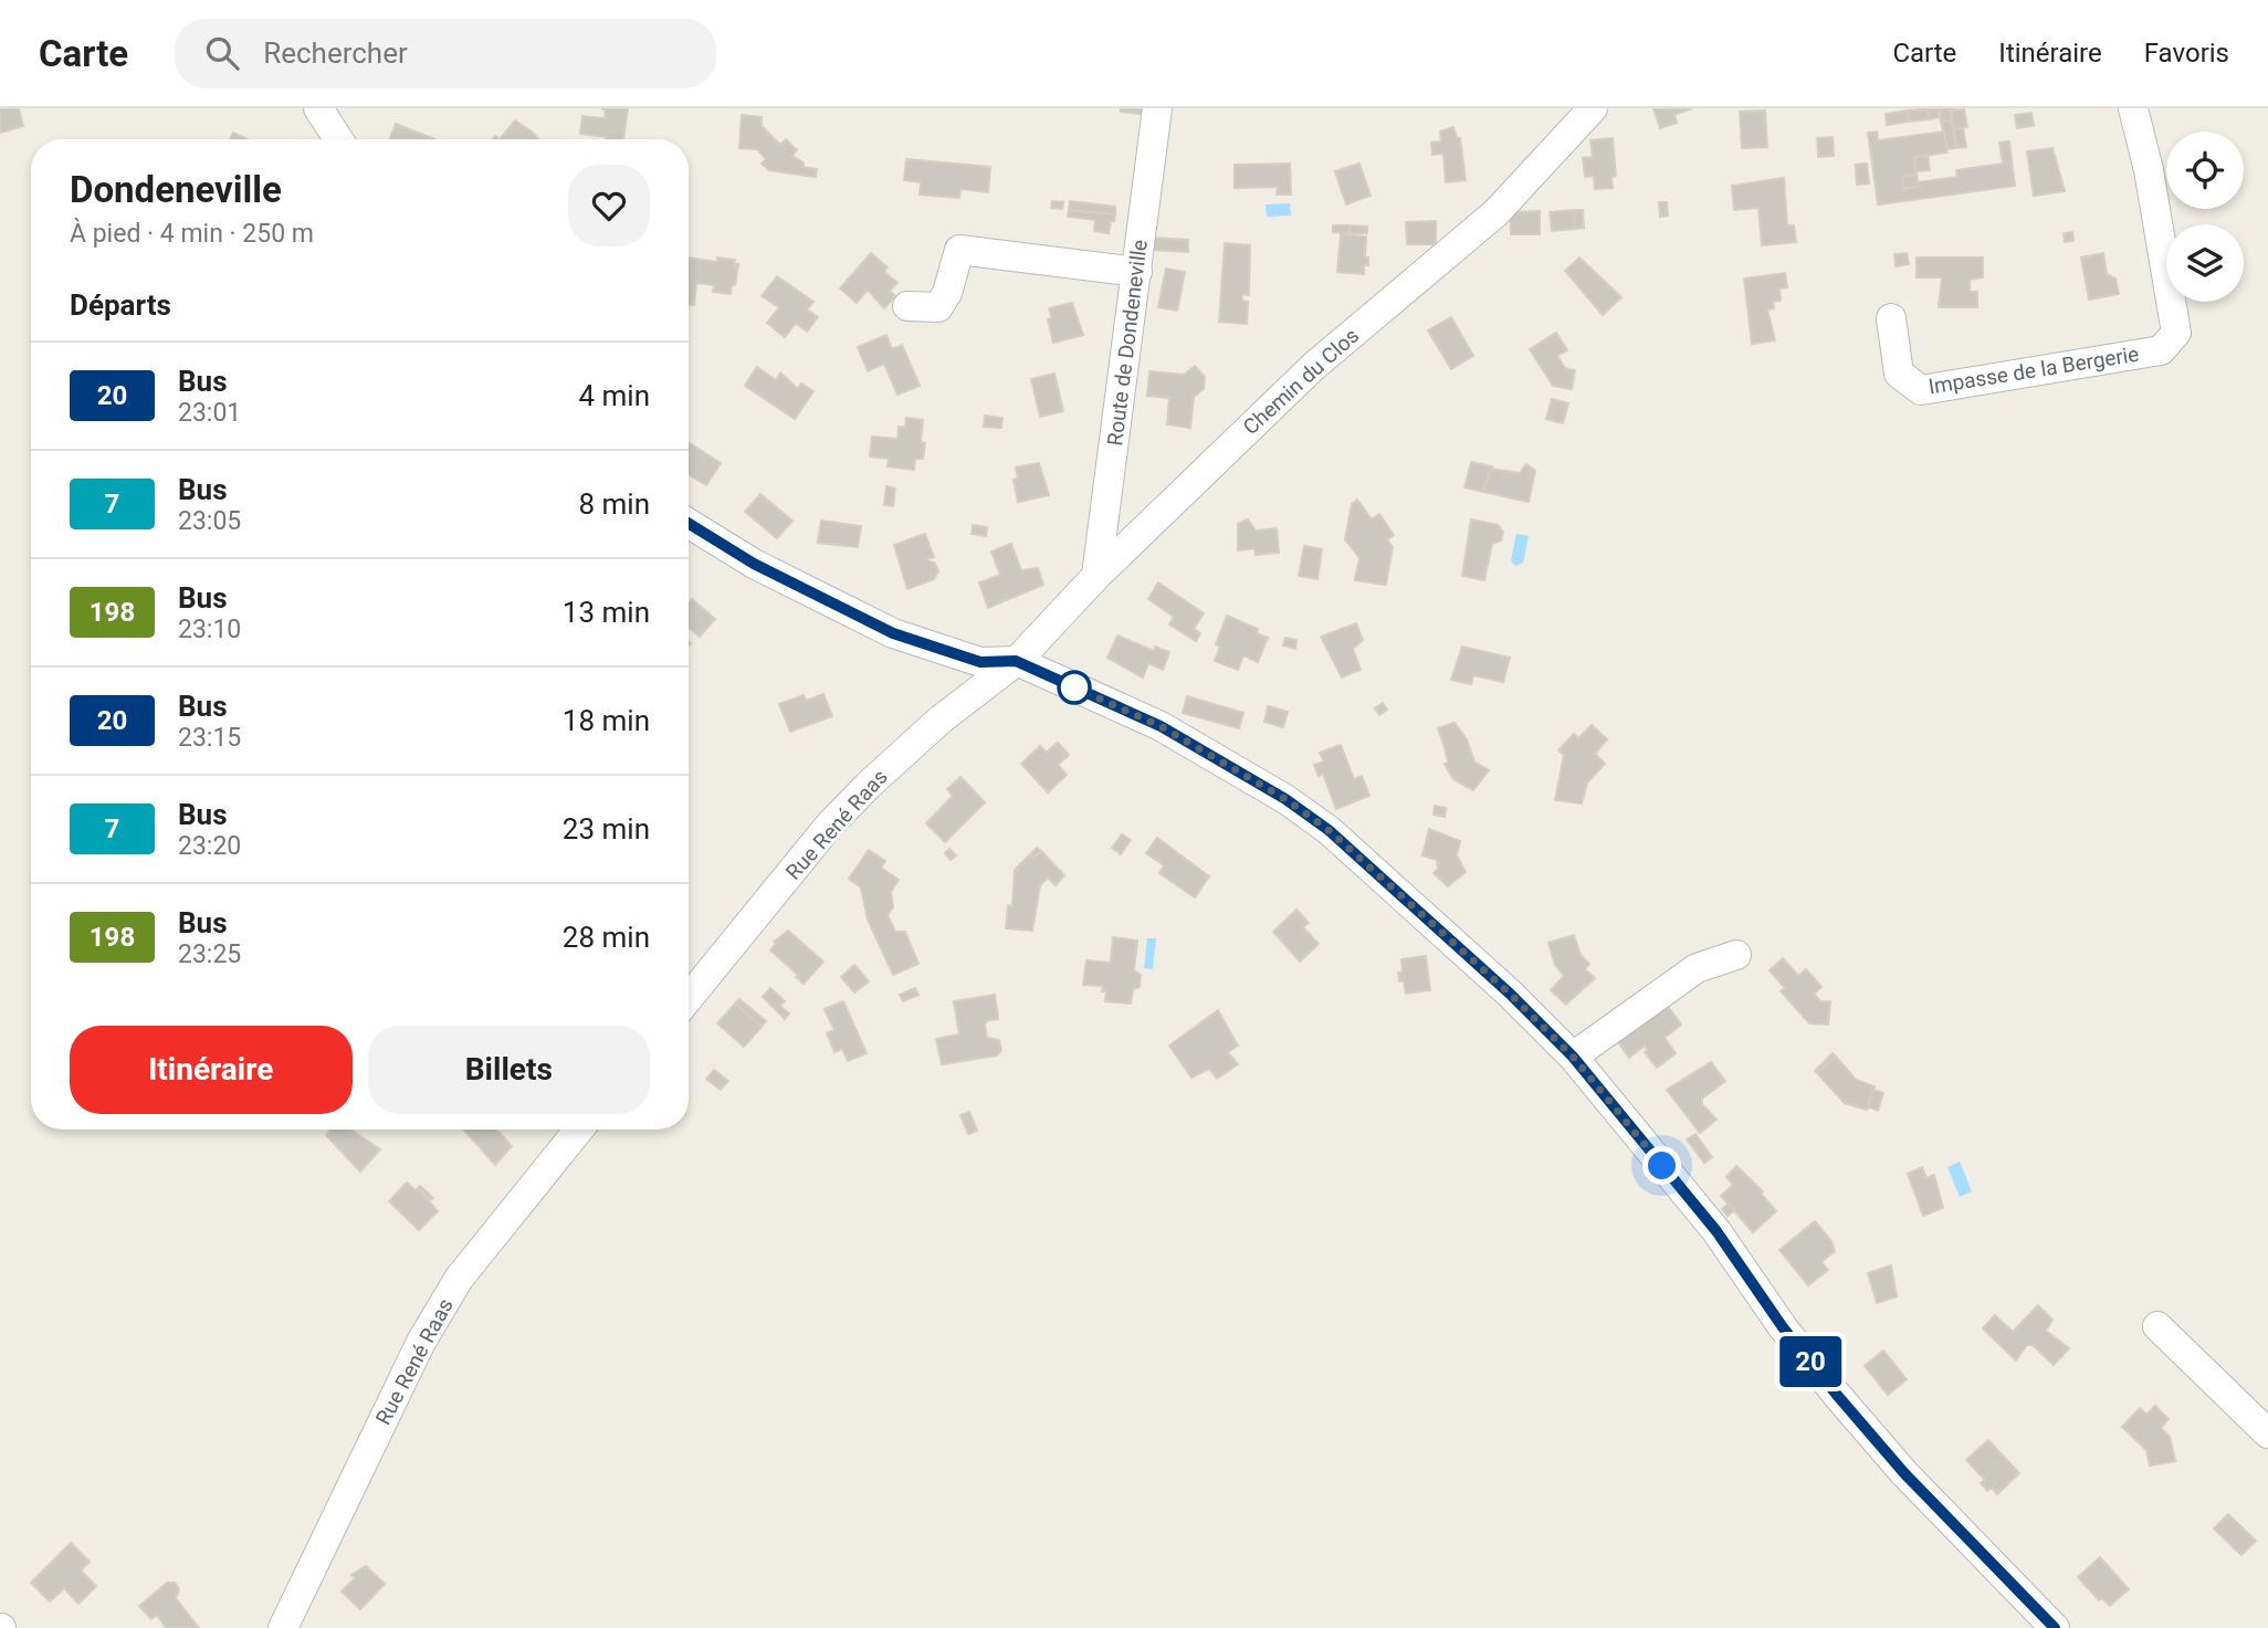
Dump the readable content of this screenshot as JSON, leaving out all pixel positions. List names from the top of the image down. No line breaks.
{"streets":{"street":["Route de Dondeneville","Impasse de la Bergerie","Chemin du Clos","Rue René Raas"]},"crossings":[["Route de Dondeneville","Chemin du Clos"],["Chemin du Clos","Rue René Raas"]],"lines":["bus line 20"],"page":{"header":"Carte","search":"Rechercher","nav":["Carte","Itinéraire","Favoris"],"on_map":"20","heading":[["Dondeneville","À pied · 4 min · 250 m"],"Départs"],"list":[{"mark":"20","name":"Bus","note":"23:01","value":"4 min"},{"mark":"7","name":"Bus","note":"23:05","value":"8 min"},{"mark":"198","name":"Bus","note":"23:10","value":"13 min"},{"mark":"20","name":"Bus","note":"23:15","value":"18 min"},{"mark":"7","name":"Bus","note":"23:20","value":"23 min"},{"mark":"198","name":"Bus","note":"23:25","value":"28 min"}],"buttons":["Itinéraire","Billets"]}}
